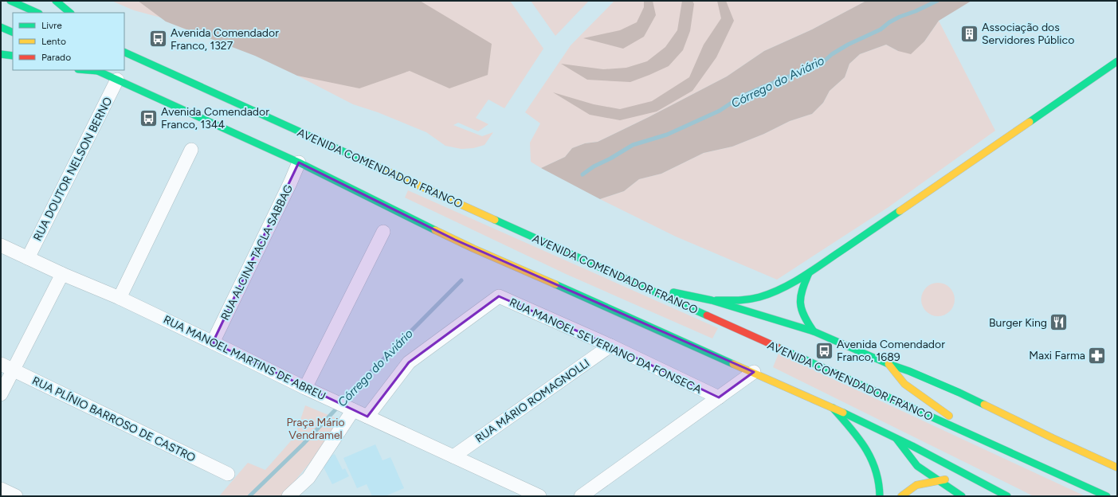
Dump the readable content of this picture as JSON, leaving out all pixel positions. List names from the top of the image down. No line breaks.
{"streets":{"main road":["AVENIDA COMENDADOR FRANCO"],"street":["RUA DOUTOR NELSON BERNO","RUA ALCINA TACLA SABBAG","RUA MANOEL SEVERIANO DA FONSECA","RUA MANOEL MARTINS DE ABREU","RUA MÁRIO ROMAGNOLLI","RUA PLÍNIO BARROSO DE CASTRO"]},"crossings":[["RUA DOUTOR NELSON BERNO","RUA MANOEL MARTINS DE ABREU"],["RUA ALCINA TACLA SABBAG","RUA MANOEL MARTINS DE ABREU"],["RUA MANOEL SEVERIANO DA FONSECA","RUA MANOEL MARTINS DE ABREU"],["RUA MANOEL SEVERIANO DA FONSECA","RUA MÁRIO ROMAGNOLLI"],["RUA MANOEL MARTINS DE ABREU","RUA MÁRIO ROMAGNOLLI"]],"water":["Córrego do Aviário"],"parks":["Praça Mário Vendramel"],"places":{"building":["Associação dos Servidores Público"],"bus stop":["Avenida Comendador Franco, 1327","Avenida Comendador Franco, 1344","Avenida Comendador Franco, 1689"],"restaurant":["Burger King"],"pharmacy":["Maxi Farma"]},"legend":["Livre","Lento","Parado"]}
